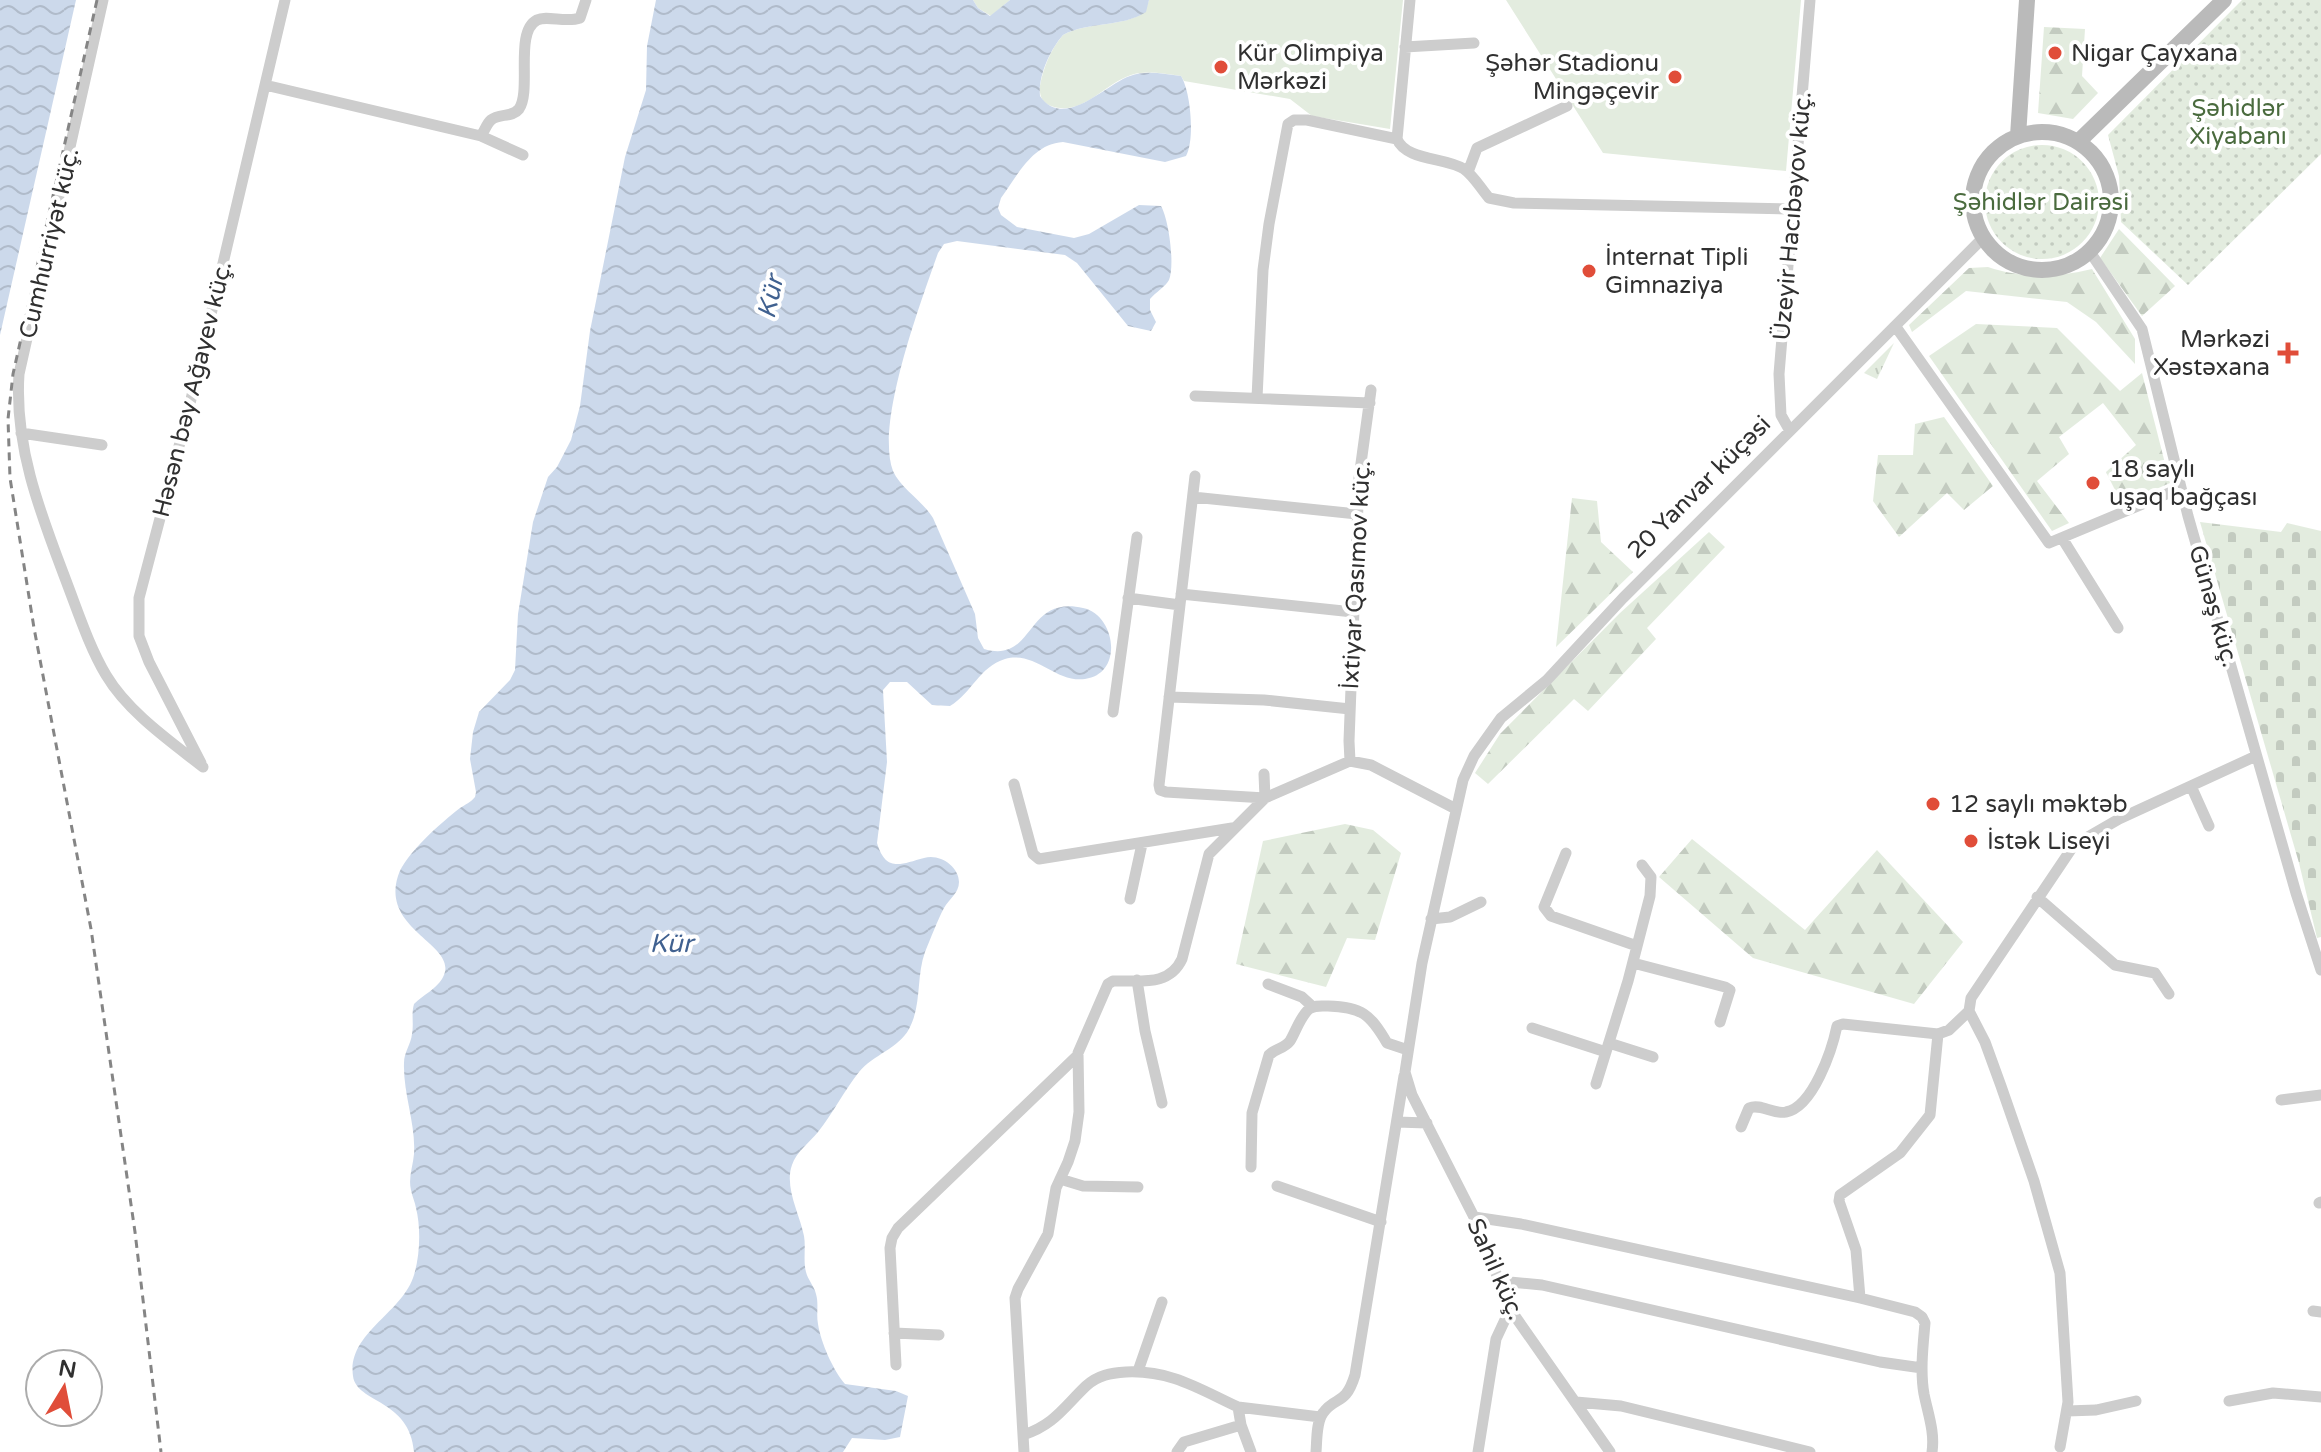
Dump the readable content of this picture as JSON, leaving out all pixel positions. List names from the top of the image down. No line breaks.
{"streets":{"street":["Üzeyir Hacıbəyov küç.","Cumhurriyət küç.","Həsən bəy Ağayev küç.","20 Yanvar küçəsi","İxtiyar Qasımov küç.","Günəş küç.","Sahil küç."]},"crossings":[["Üzeyir Hacıbəyov küç.","20 Yanvar küçəsi"],["Cumhurriyət küç.","Həsən bəy Ağayev küç."],["20 Yanvar küçəsi","Günəş küç."],["20 Yanvar küçəsi","Sahil küç."]],"water":["Kür"],"parks":["Şəhidlər Xiyabanı","Şəhidlər Dairəsi"],"places":{"other":["Nigar Çayxana","Kür Olimpiya Mərkəzi","Şəhər Stadionu Mingəçevir","İnternat Tipli Gimnaziya","18 saylı uşaq bağçası","12 saylı məktəb","İstək Liseyi"],"health":["Mərkəzi Xəstəxana"]},"north":"top"}
